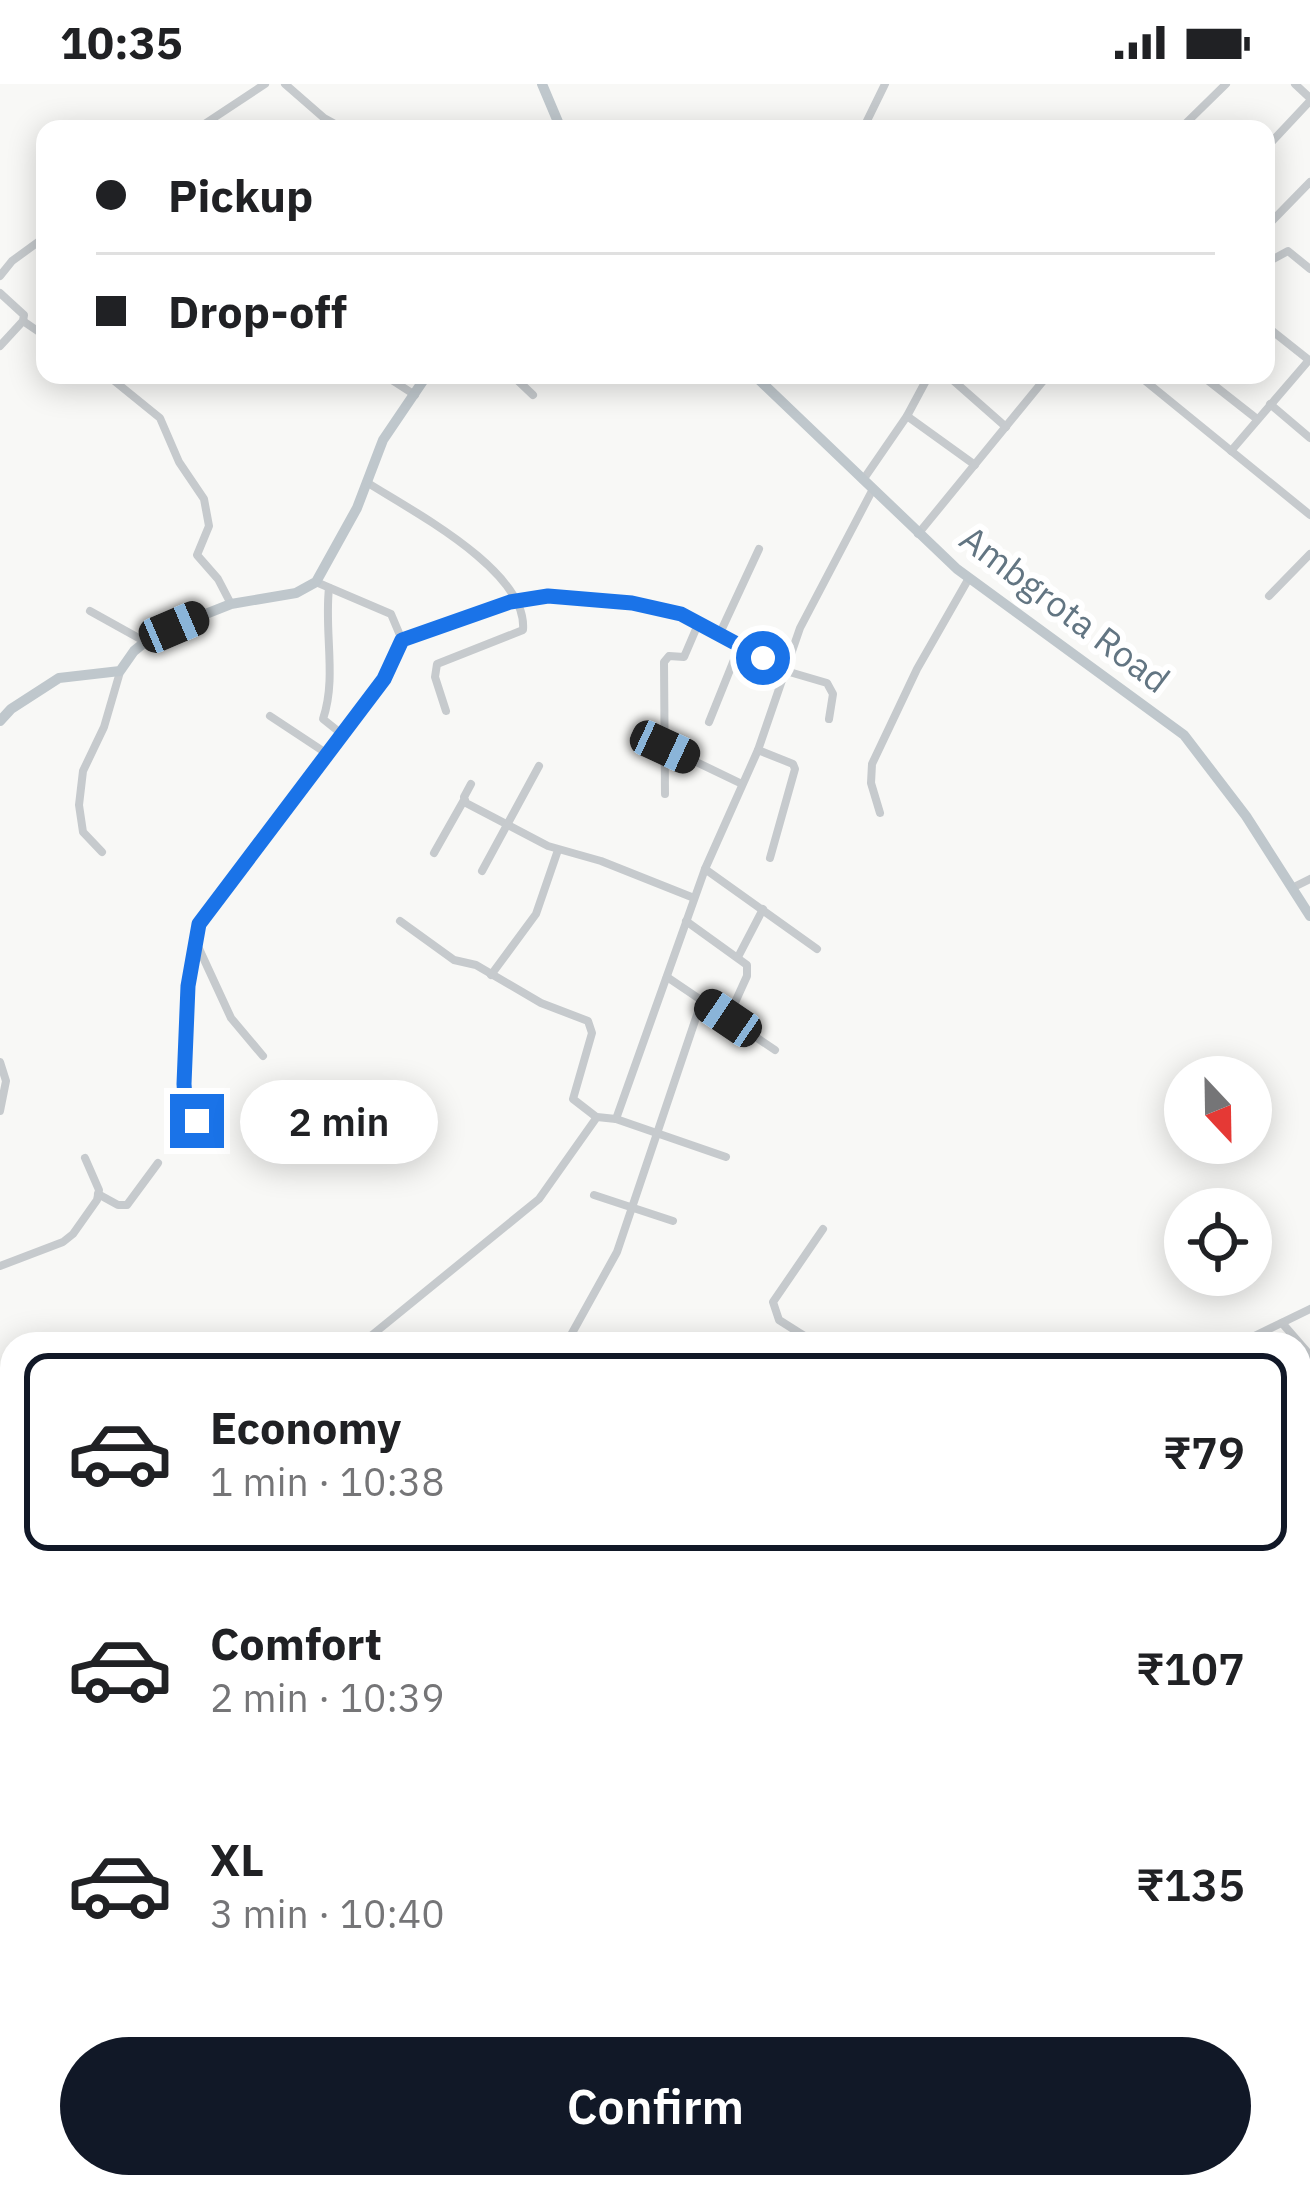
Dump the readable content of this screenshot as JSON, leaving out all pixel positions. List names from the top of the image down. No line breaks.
{"streets":{"main road":["Ambgrota Road"]},"north":"bottom","page":{"status":"10:35","banner":["Pickup","Drop-off"],"bubble":"2 min","list":[{"name":"Economy","note":"1 min · 10:38","value":"₹79"},{"name":"Comfort","note":"2 min · 10:39","value":"₹107"},{"name":"XL","note":"3 min · 10:40","value":"₹135"}],"buttons":"Confirm"}}
